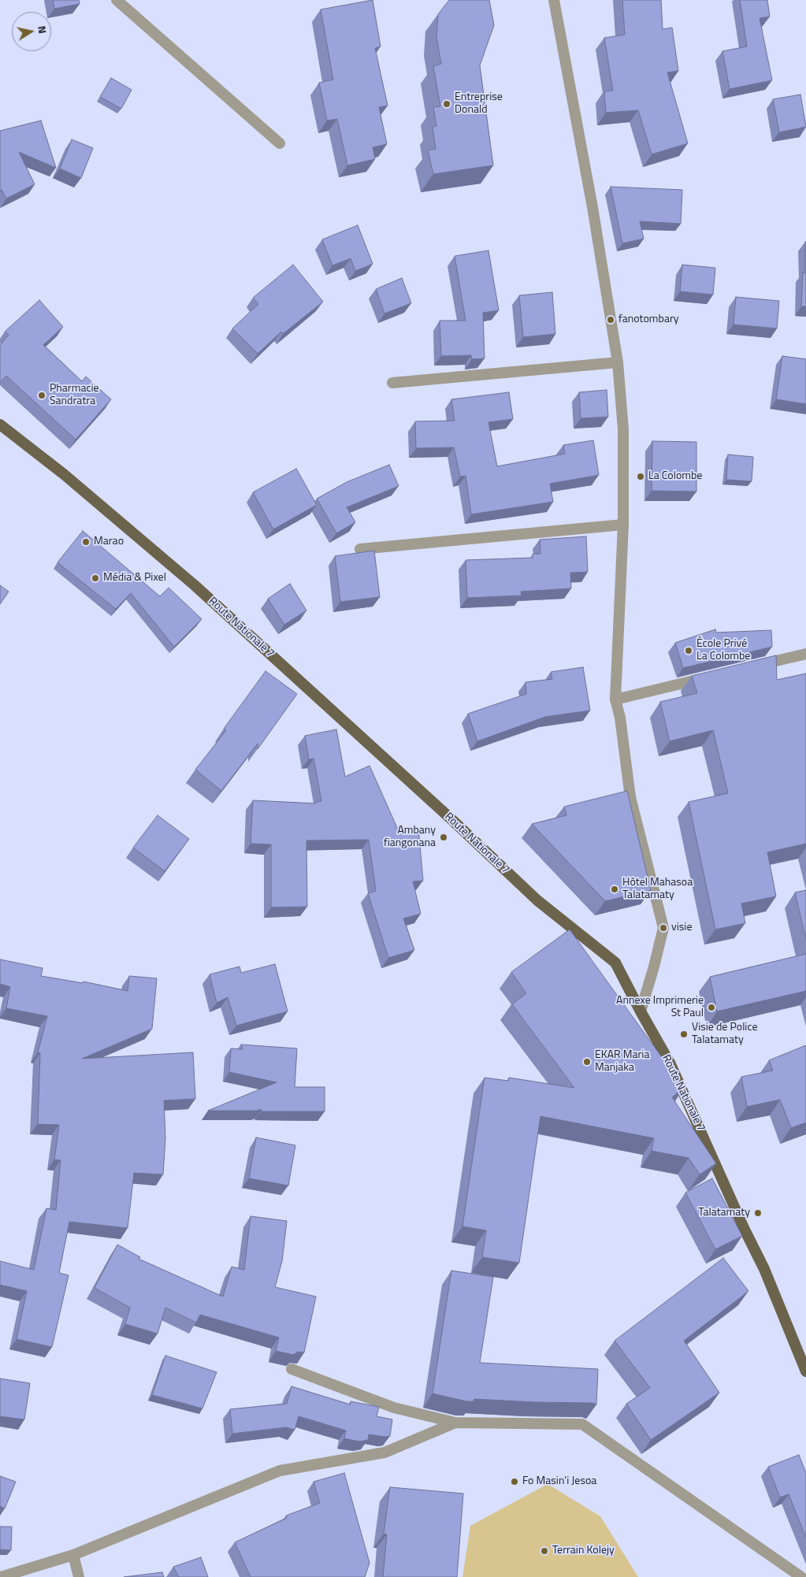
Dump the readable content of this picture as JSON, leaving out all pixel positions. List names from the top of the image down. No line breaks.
{"streets":{"main road":["Route Nationale 7"]},"places":["Entreprise Donald","fanotombary","Pharmacie Sandratra","La Colombe","Marao","Média & Pixel","École Privé La Colombe","Ambany fiangonana","Hôtel Mahasoa Talatamaty","visie","Annexe Imprimerie St Paul","Visie de Police Talatamaty","EKAR Maria Manjaka","Talatamaty","Fo Masin'i Jesoa","Terrain Kolejy"],"north":"right"}
